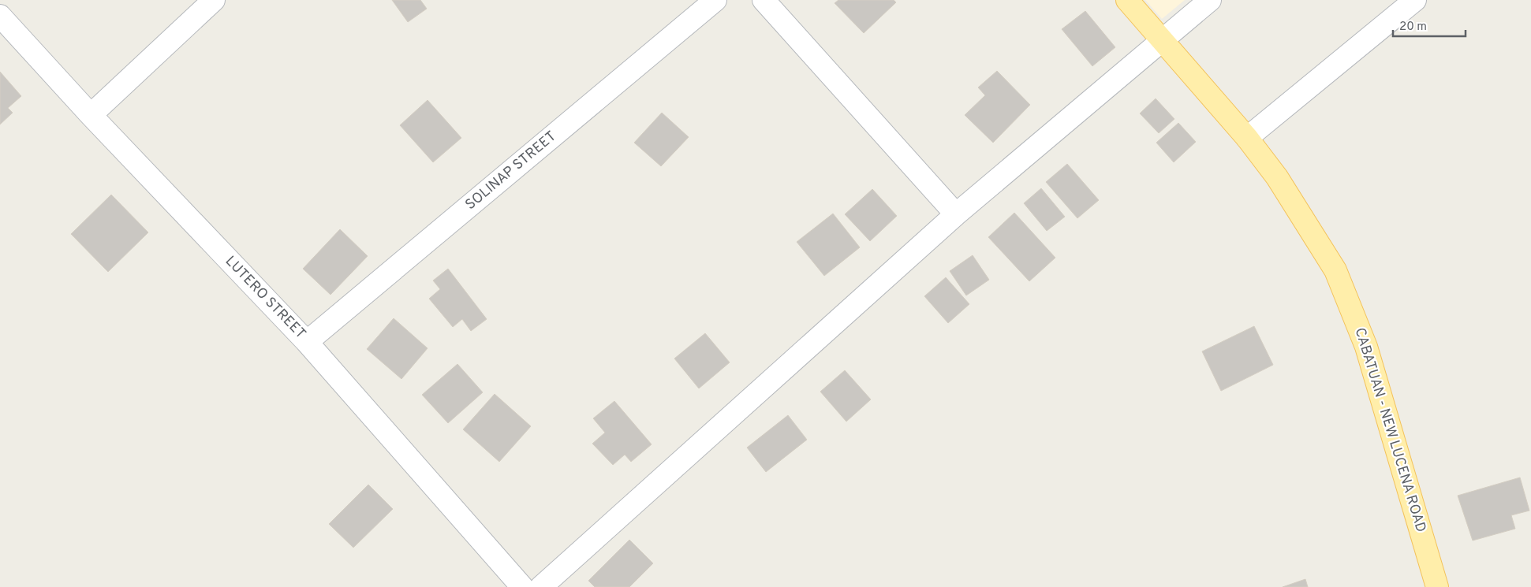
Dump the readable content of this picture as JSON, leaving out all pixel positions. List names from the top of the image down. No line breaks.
{"streets":{"main road":["CABATUAN - NEW LUCENA ROAD"],"street":["SOLINAP STREET","LUTERO STREET"]},"crossings":[["SOLINAP STREET","LUTERO STREET"]],"scale_bar":"20 m"}
